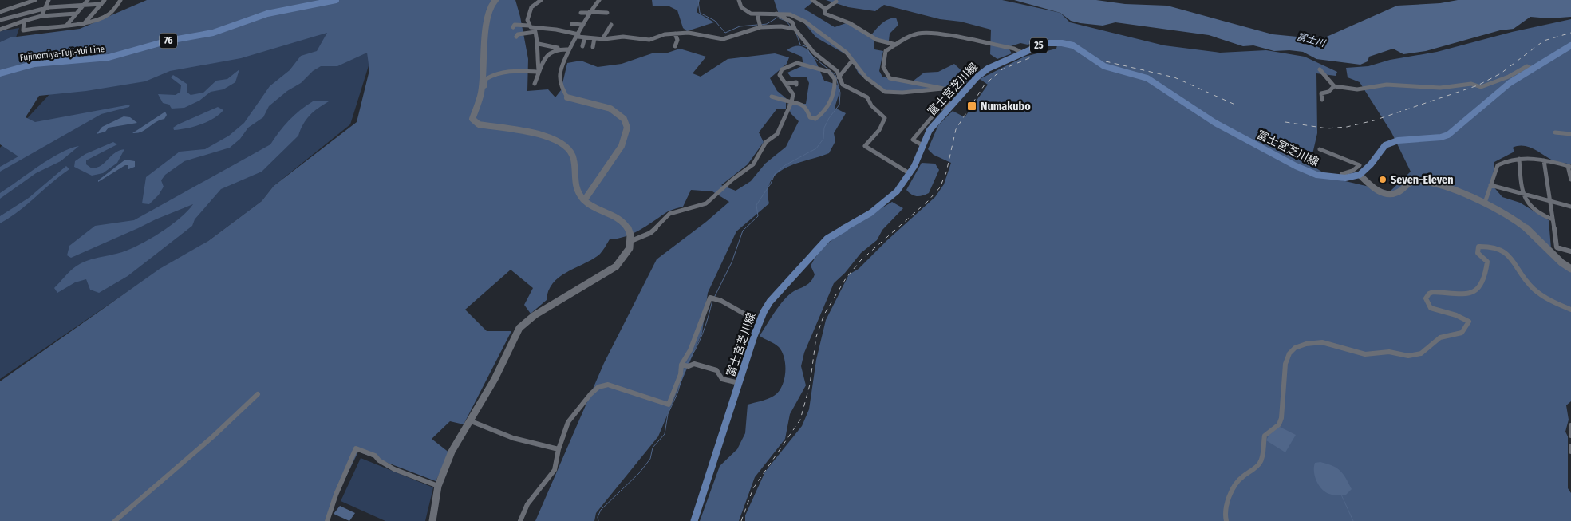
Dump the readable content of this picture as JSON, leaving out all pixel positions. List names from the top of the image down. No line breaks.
{"streets":{"main road":["76","25","Fujinomiya-Fuji-Yui Line","富士宮芝川線"]},"water":["富士川"],"places":{"transit":["Numakubo"],"other":["Seven-Eleven"]}}
